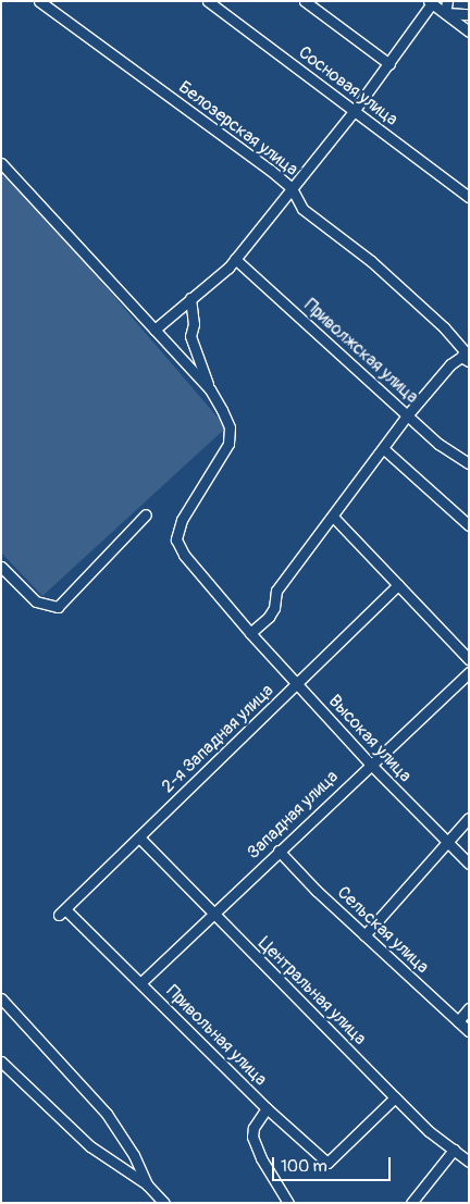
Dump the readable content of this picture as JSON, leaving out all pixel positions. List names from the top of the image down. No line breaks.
{"streets":{"street":["Сосновая улица","Белозерская улица","Приволжская улица","2-я Западная улица","Высокая улица","Западная улица","Сельская улица","Центральная улица","Привольная улица"]},"crossings":[["2-я Западная улица","Высокая улица"],["2-я Западная улица","Центральная улица"],["2-я Западная улица","Привольная улица"],["Высокая улица","Западная улица"],["Западная улица","Сельская улица"],["Западная улица","Центральная улица"],["Западная улица","Привольная улица"]],"scale_bar":"100 m"}
